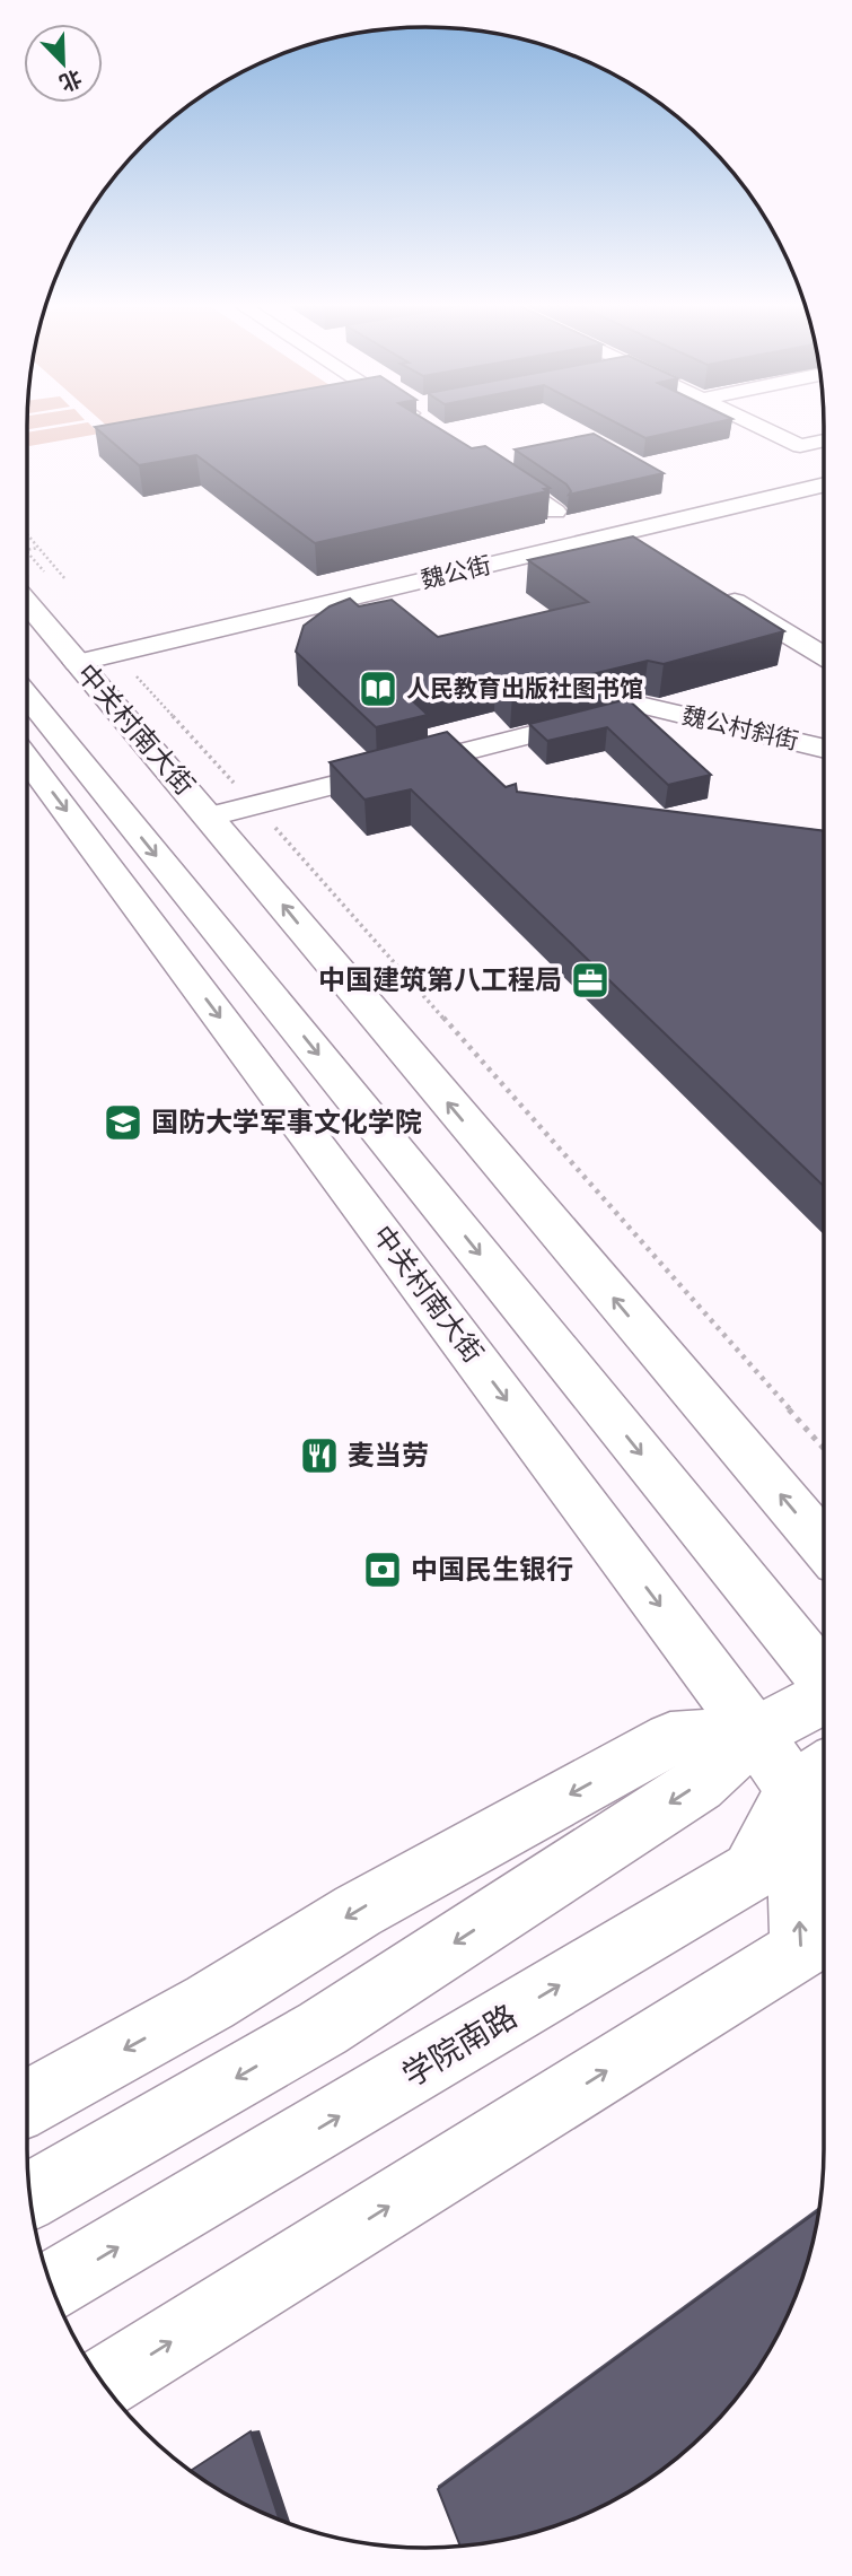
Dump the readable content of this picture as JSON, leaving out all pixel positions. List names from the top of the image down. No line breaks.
{"streets":{"street":["魏公街","魏公村斜街","中关村南大街","学院南路"]},"crossings":[["魏公街","中关村南大街"],["中关村南大街","学院南路"]],"places":{"library":["人民教育出版社图书馆"],"office":["中国建筑第八工程局"],"school or university":["国防大学军事文化学院"],"restaurant":["麦当劳"],"bank":["中国民生银行"]},"north":"bottom right"}
